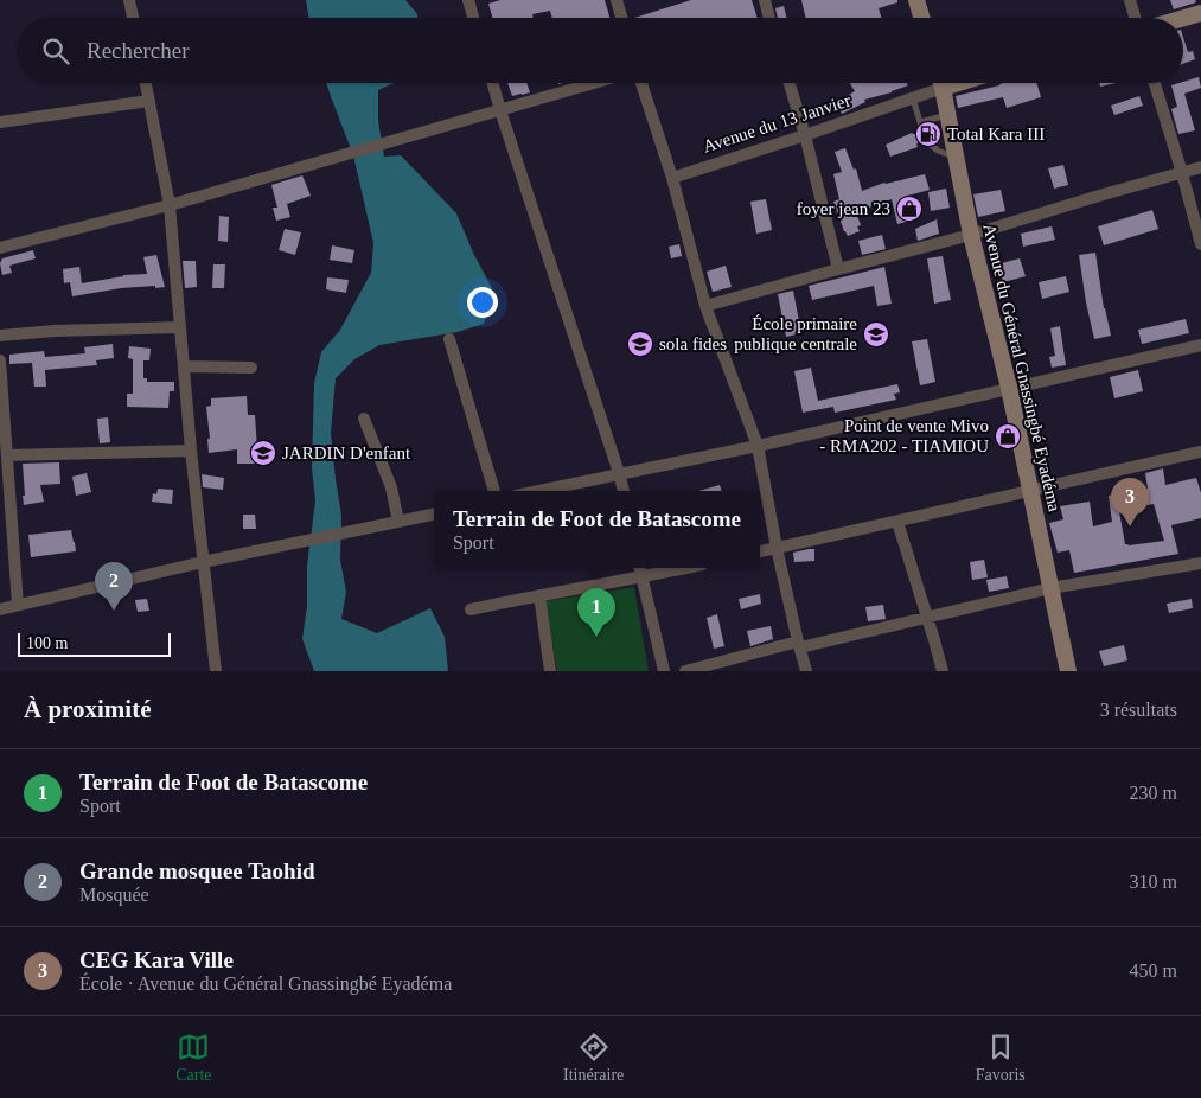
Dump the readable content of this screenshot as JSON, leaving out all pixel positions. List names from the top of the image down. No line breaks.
{"streets":{"main road":["Avenue du Général Gnassingbé Eyadéma"],"street":["Avenue du 13 Janvier"]},"places":{"fuel station":["Total Kara III"],"shop":["foyer jean 23","Point de vente Mivo - RMA202 - TIAMIOU"],"school or university":["École primaire publique centrale","sola fides","JARDIN D'enfant"]},"scale_bar":"100 m","page":{"search":"Rechercher","pins":["3","2","1"],"popup":["Terrain de Foot de Batascome","Sport"],"scale":"100 m","heading":["À proximité","3 résultats"],"list":[{"mark":"1","name":"Terrain de Foot de Batascome","note":"Sport","value":"230 m"},{"mark":"2","name":"Grande mosquee Taohid","note":"Mosquée","value":"310 m"},{"mark":"3","name":"CEG Kara Ville","note":"École · Avenue du Général Gnassingbé Eyadéma","value":"450 m"}],"nav":["Carte","Itinéraire","Favoris"]}}
